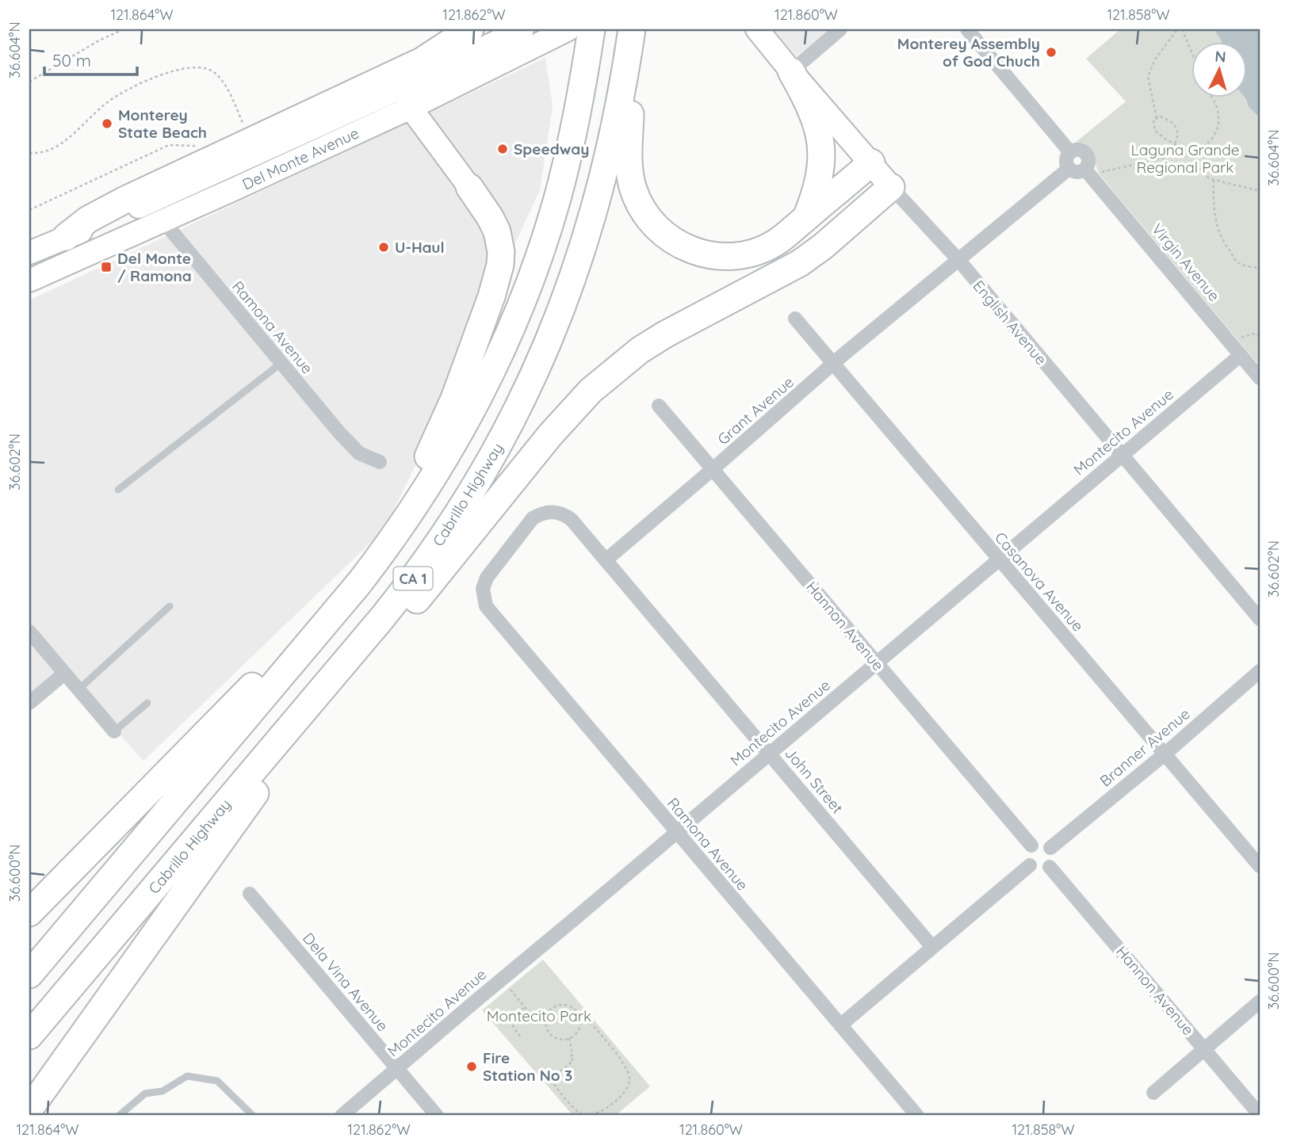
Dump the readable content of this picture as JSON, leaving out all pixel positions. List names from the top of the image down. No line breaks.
{"streets":{"highway":["Cabrillo Highway","CA 1"],"main road":["Del Monte Avenue","English Avenue"],"street":["Virgin Avenue","Ramona Avenue","Grant Avenue","Montecito Avenue","Casanova Avenue","Hannon Avenue","Branner Avenue","John Street","Dela Vina Avenue"]},"crossings":[["Del Monte Avenue","Ramona Avenue"],["Virgin Avenue","Grant Avenue"],["Virgin Avenue","Montecito Avenue"],["English Avenue","Grant Avenue"],["English Avenue","Montecito Avenue"],["Ramona Avenue","Grant Avenue"],["Ramona Avenue","Montecito Avenue"],["Ramona Avenue","John Street"],["Grant Avenue","Casanova Avenue"],["Grant Avenue","Hannon Avenue"],["Grant Avenue","John Street"],["Montecito Avenue","Casanova Avenue"],["Montecito Avenue","Hannon Avenue"],["Montecito Avenue","John Street"],["Montecito Avenue","Dela Vina Avenue"],["Casanova Avenue","Branner Avenue"],["Hannon Avenue","Branner Avenue"]],"parks":["Laguna Grande Regional Park","Montecito Park"],"places":{"other":["Monterey Assembly of God Chuch","Monterey State Beach","Speedway","U-Haul","Fire Station No 3"],"transit":["Del Monte / Ramona"]},"scale_bar":"50 m","north":"top","coordinates":["121.864°W","121.862°W","121.860°W","121.858°W","36.604°N","36.602°N","36.600°N"]}
